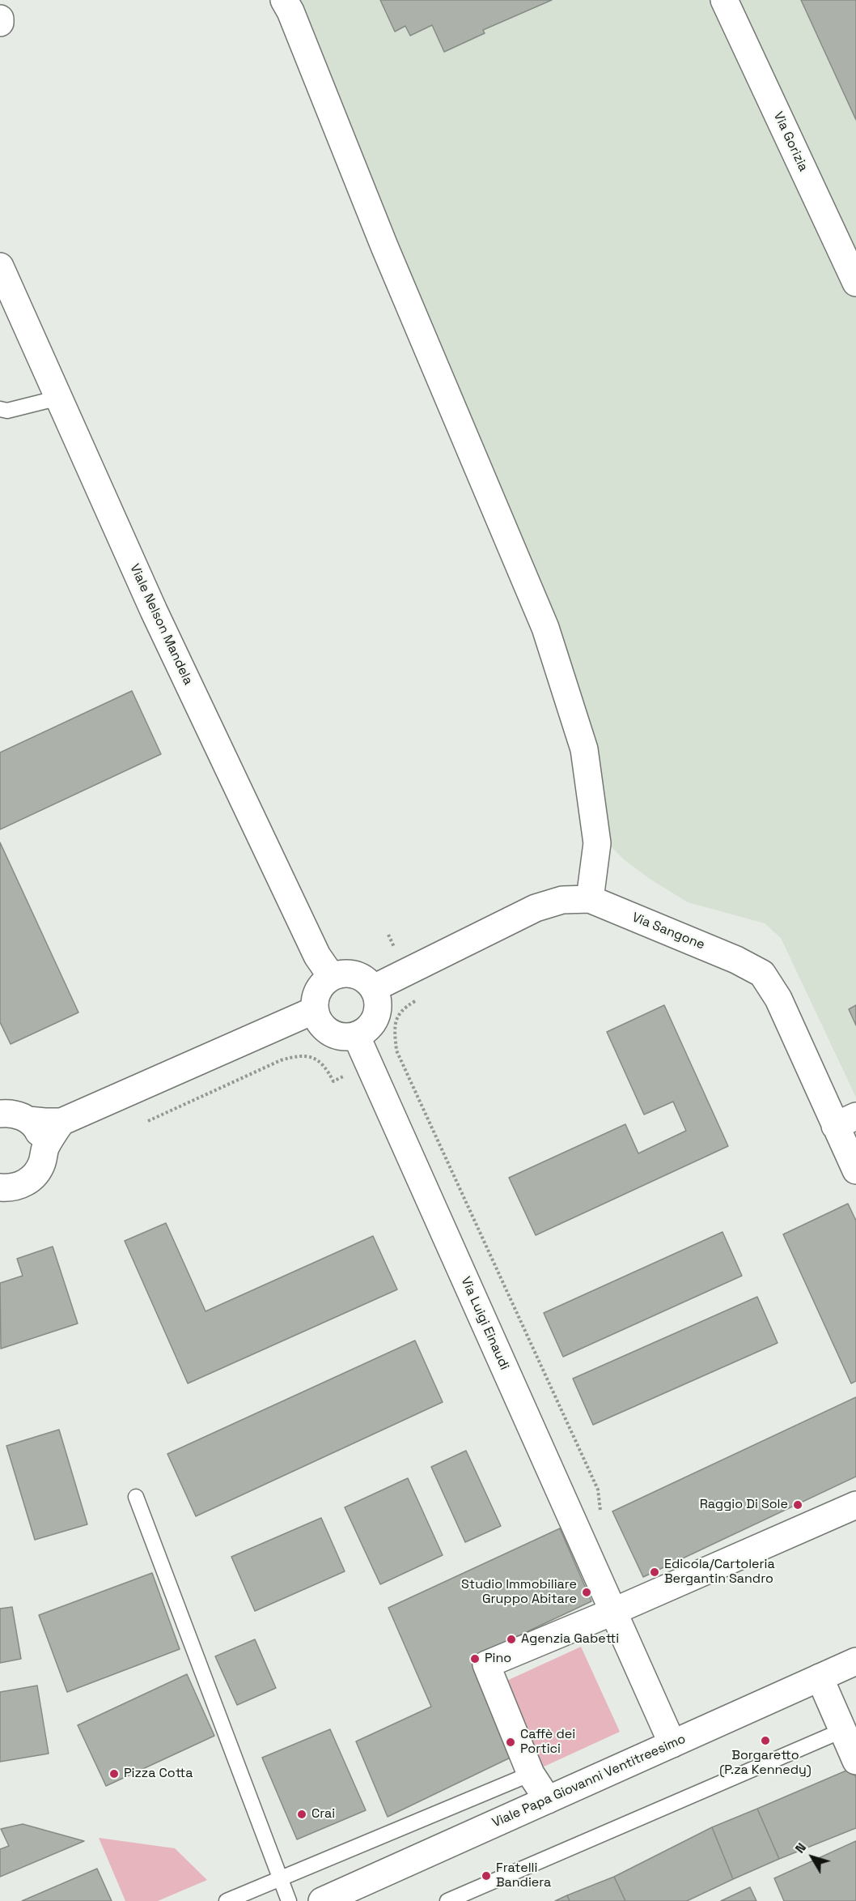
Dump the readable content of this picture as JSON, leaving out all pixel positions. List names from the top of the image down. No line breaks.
{"streets":{"street":["Via Gorizia","Viale Nelson Mandela","Via Sangone","Via Luigi Einaudi","Viale Papa Giovanni Ventitreesimo"]},"crossings":[["Viale Nelson Mandela","Via Sangone"],["Viale Nelson Mandela","Via Luigi Einaudi"],["Via Sangone","Via Luigi Einaudi"],["Via Luigi Einaudi","Viale Papa Giovanni Ventitreesimo"]],"places":["Raggio Di Sole","Edicola/Cartoleria Bergantin Sandro","Studio Immobiliare Gruppo Abitare","Agenzia Gabetti","Pino","Borgaretto (P.za Kennedy)","Caffè dei Portici","Pizza Cotta","Crai","Fratelli Bandiera"],"north":"top left"}
